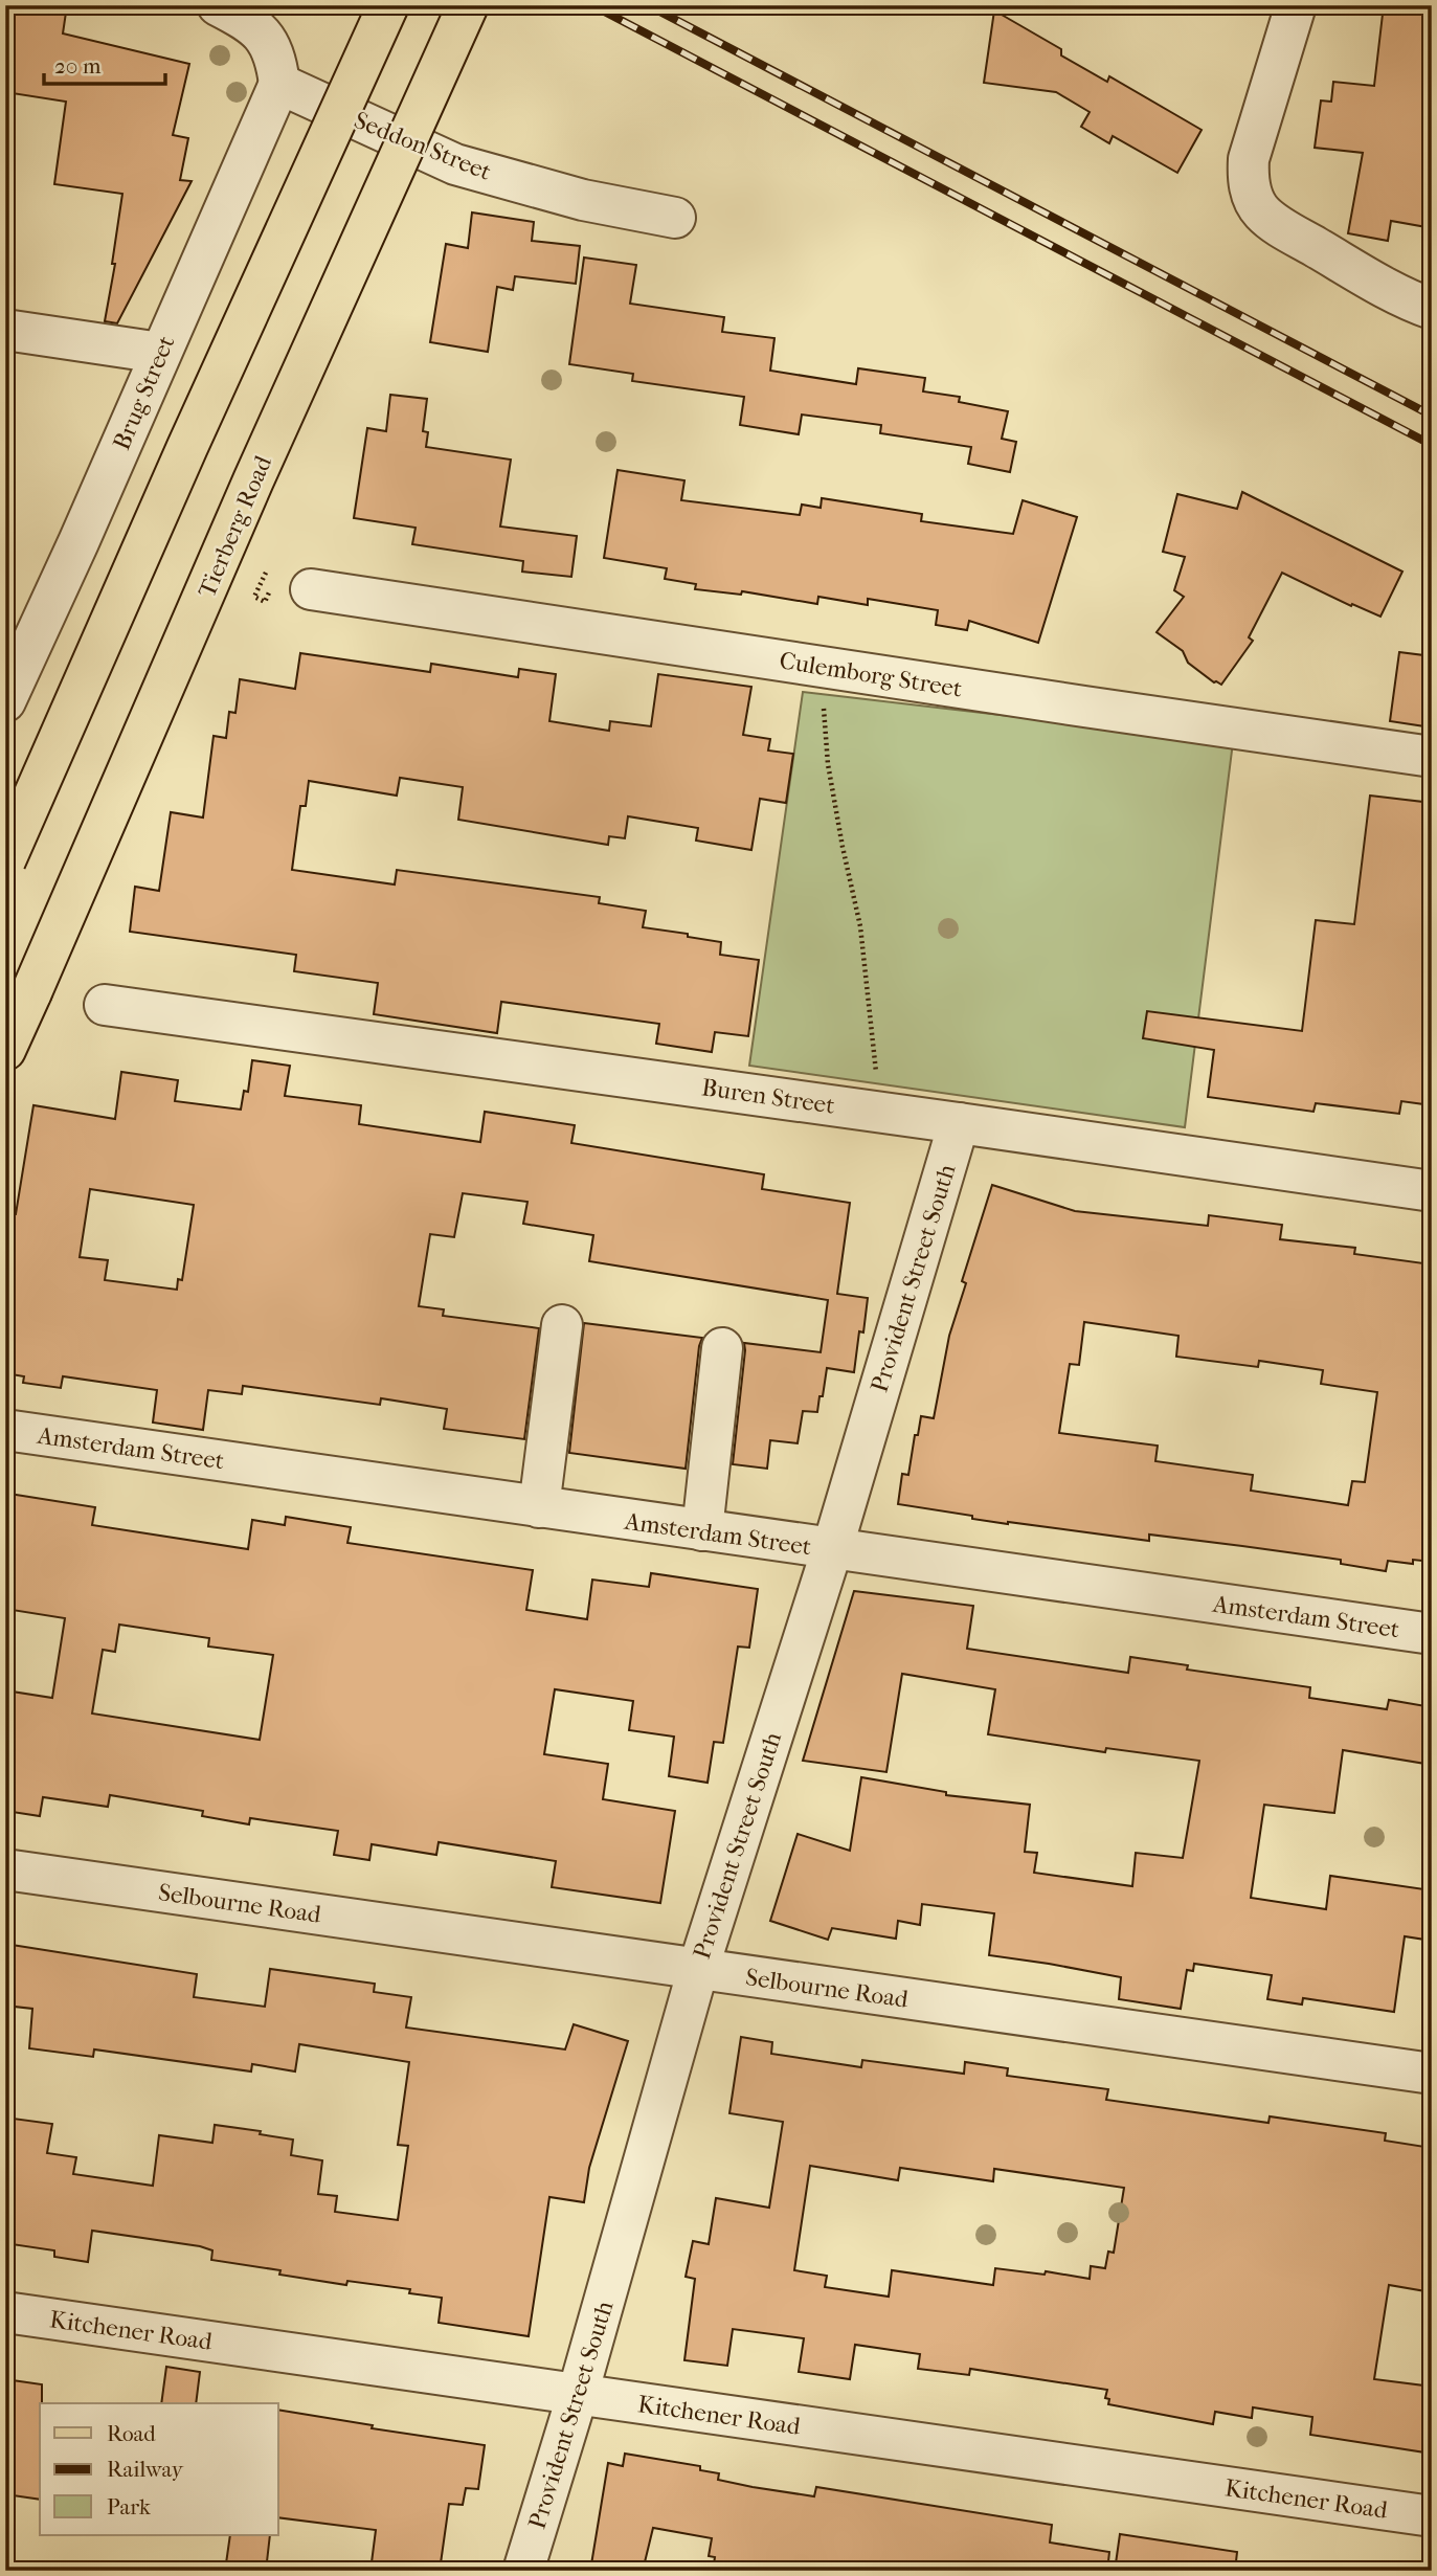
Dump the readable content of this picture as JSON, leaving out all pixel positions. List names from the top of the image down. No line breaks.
{"streets":{"main road":["Tierberg Road"],"street":["Seddon Street","Brug Street","Culemborg Street","Buren Street","Provident Street South","Amsterdam Street","Selbourne Road","Kitchener Road"]},"crossings":[["Seddon Street","Brug Street"],["Buren Street","Provident Street South"],["Provident Street South","Amsterdam Street"],["Provident Street South","Selbourne Road"],["Provident Street South","Kitchener Road"]],"legend":["Road","Railway","Park"],"scale_bar":"20 m"}
